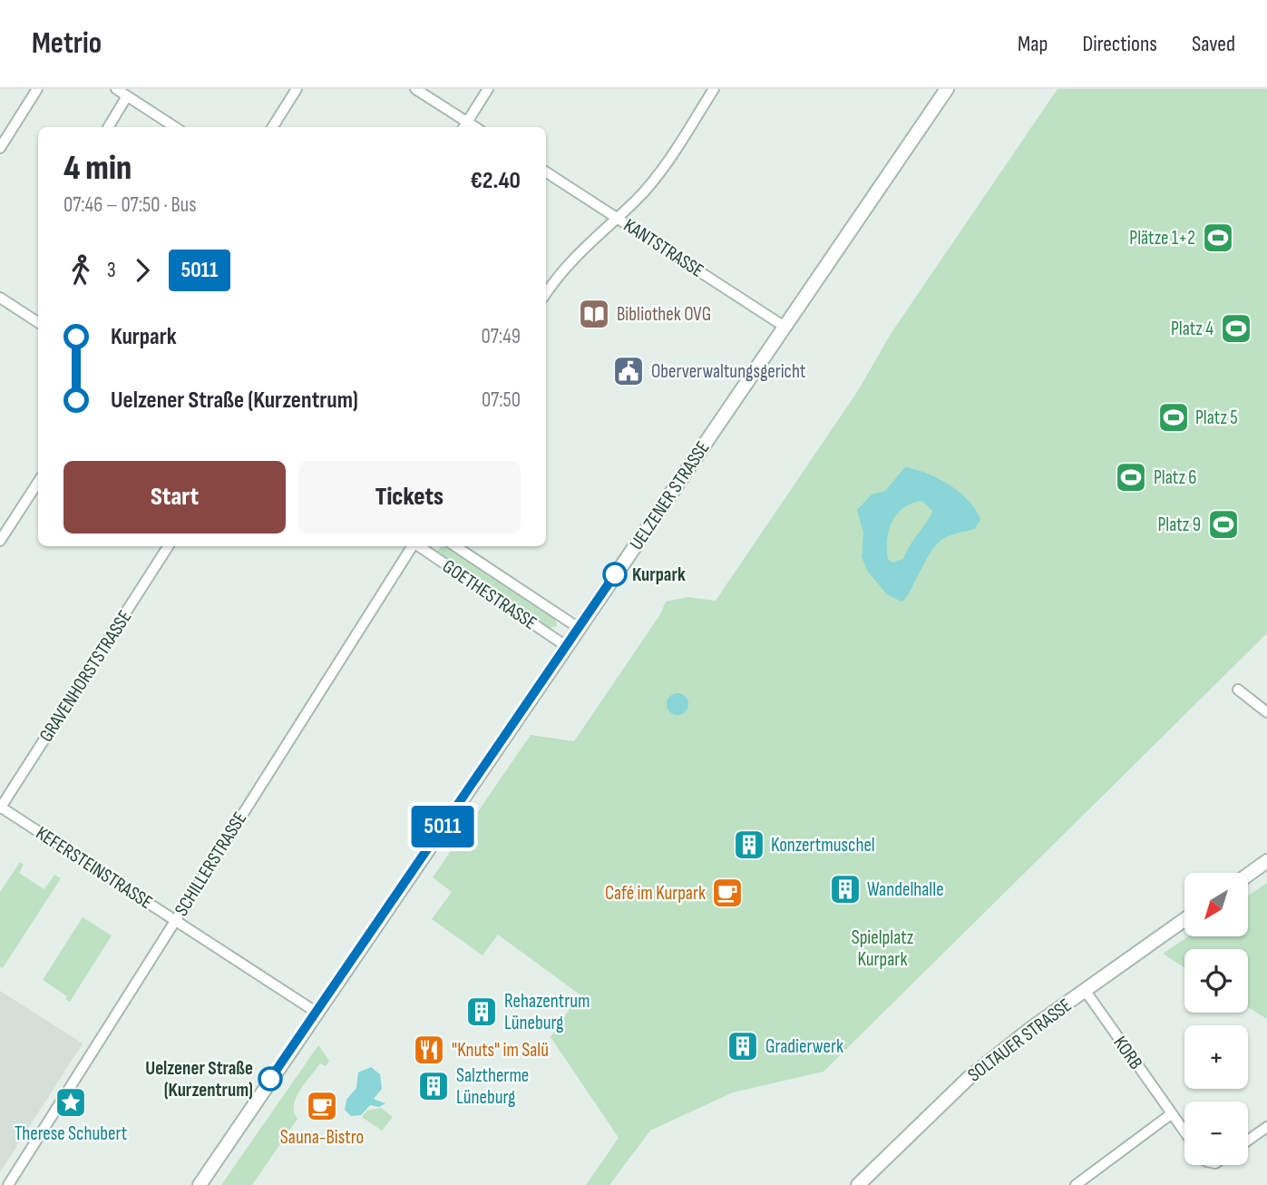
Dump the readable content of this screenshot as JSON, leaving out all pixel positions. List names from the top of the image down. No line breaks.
{"streets":{"street":["KANTSTRASSE","UELZENER STRASSE","GOETHESTRASSE","GRAVENHORSTSTRASSE","SCHILLERSTRASSE","KEFERSTEINSTRASSE","SOLTAUER STRASSE","KORB"]},"crossings":[["KANTSTRASSE","UELZENER STRASSE"],["UELZENER STRASSE","GOETHESTRASSE"],["UELZENER STRASSE","KEFERSTEINSTRASSE"],["GRAVENHORSTSTRASSE","KEFERSTEINSTRASSE"],["SCHILLERSTRASSE","KEFERSTEINSTRASSE"],["SOLTAUER STRASSE","KORB"]],"parks":["Spielplatz Kurpark"],"places":{"sports":["Plätze 1+2","Platz 4","Platz 5","Platz 6","Platz 9"],"library":["Bibliothek OVG"],"public building":["Oberverwaltungsgericht"],"other":["Kurpark","Uelzener Straße (Kurzentrum)"],"building":["Konzertmuschel","Wandelhalle","Rehazentrum Lüneburg","Gradierwerk","Salztherme Lüneburg"],"cafe":["Café im Kurpark","Sauna-Bistro"],"restaurant":["\"Knuts\" im Salü"],"place":["Therese Schubert"]},"lines":["bus line 5011"],"north":"bottom left","page":{"header":"Metrio","nav":["Map","Directions","Saved"],"on_map":"5011","heading":["4 min","07:46 – 07:50 · Bus","€2.40"],"legs":["3","5011"],"list":[{"name":"Kurpark","value":"07:49"},{"name":"Uelzener Straße (Kurzentrum)","value":"07:50"}],"buttons":["Start","Tickets"],"map_buttons":["+","−"]}}
